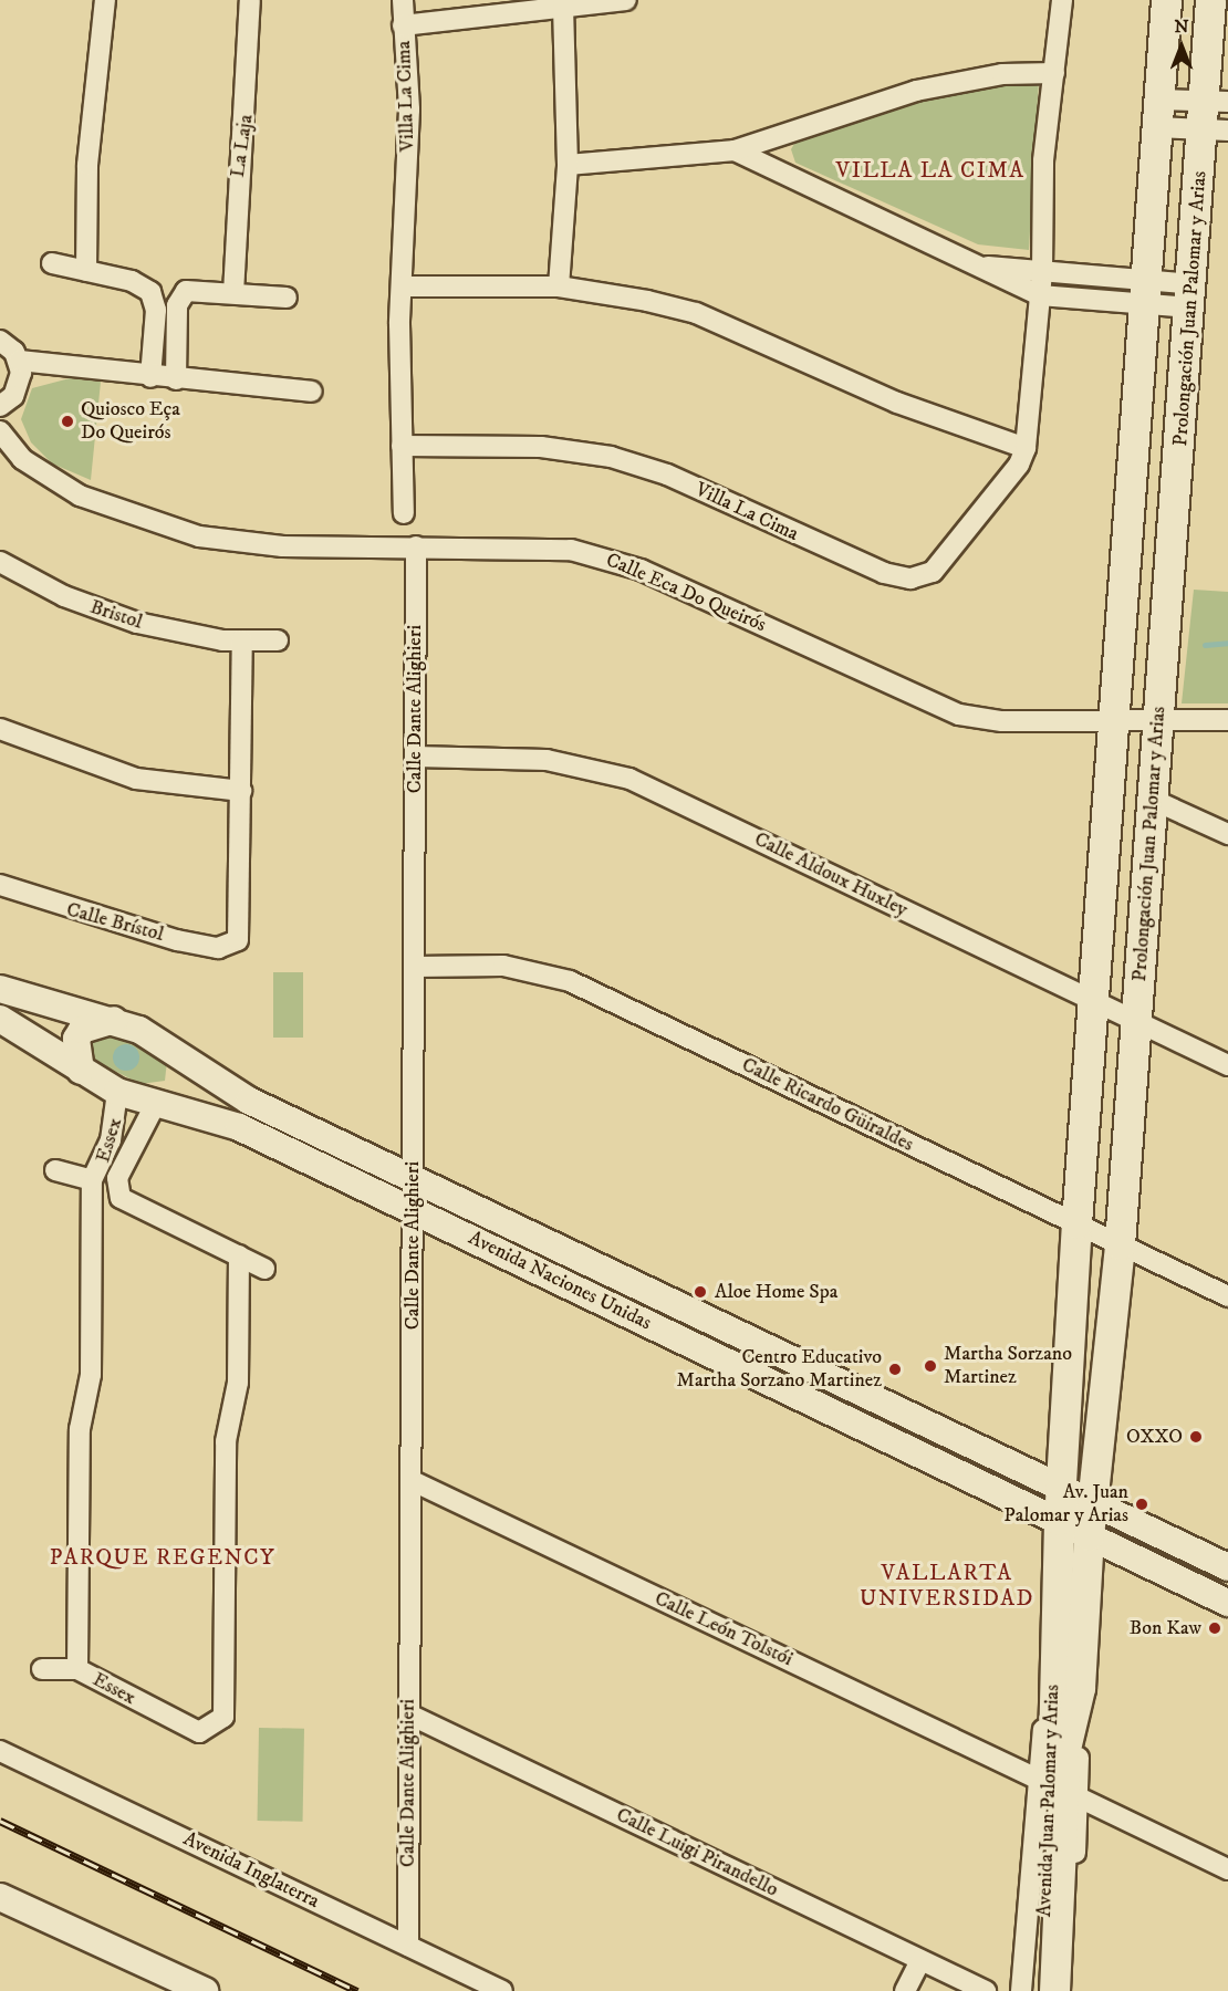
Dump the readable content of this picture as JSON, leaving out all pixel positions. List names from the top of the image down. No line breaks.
{"streets":{"main road":["Prolongación Juan Palomar y Arias","Avenida Juan Palomar y Arias"],"street":["Villa La Cima","La Laja","Calle Eca Do Queirós","Bristol","Calle Dante Alighieri","Calle Aldoux Huxley","Calle Brístol","Calle Ricardo Güiraldes","Essex","Avenida Naciones Unidas","Calle León Tolstói","Calle Luigi Pirandello","Avenida Inglaterra"]},"crossings":[["Prolongación Juan Palomar y Arias","Calle Eca Do Queirós"],["Prolongación Juan Palomar y Arias","Calle Aldoux Huxley"],["Prolongación Juan Palomar y Arias","Calle Ricardo Güiraldes"],["Prolongación Juan Palomar y Arias","Avenida Naciones Unidas"],["Prolongación Juan Palomar y Arias","Avenida Juan Palomar y Arias"],["Calle Eca Do Queirós","Calle Dante Alighieri"],["Calle Dante Alighieri","Calle Aldoux Huxley"],["Calle Dante Alighieri","Calle Ricardo Güiraldes"],["Calle Dante Alighieri","Avenida Naciones Unidas"],["Calle Dante Alighieri","Calle León Tolstói"],["Calle Dante Alighieri","Calle Luigi Pirandello"],["Calle Dante Alighieri","Avenida Inglaterra"],["Essex","Avenida Naciones Unidas"],["Calle León Tolstói","Avenida Juan Palomar y Arias"]],"districts":["VILLA LA CIMA","PARQUE REGENCY","VALLARTA UNIVERSIDAD"],"places":["Quiosco Eça Do Queirós","Aloe Home Spa","Martha Sorzano Martinez","Centro Educativo Martha Sorzano Martinez","OXXO","Av. Juan Palomar y Arias","Bon Kaw"],"north":"top"}
